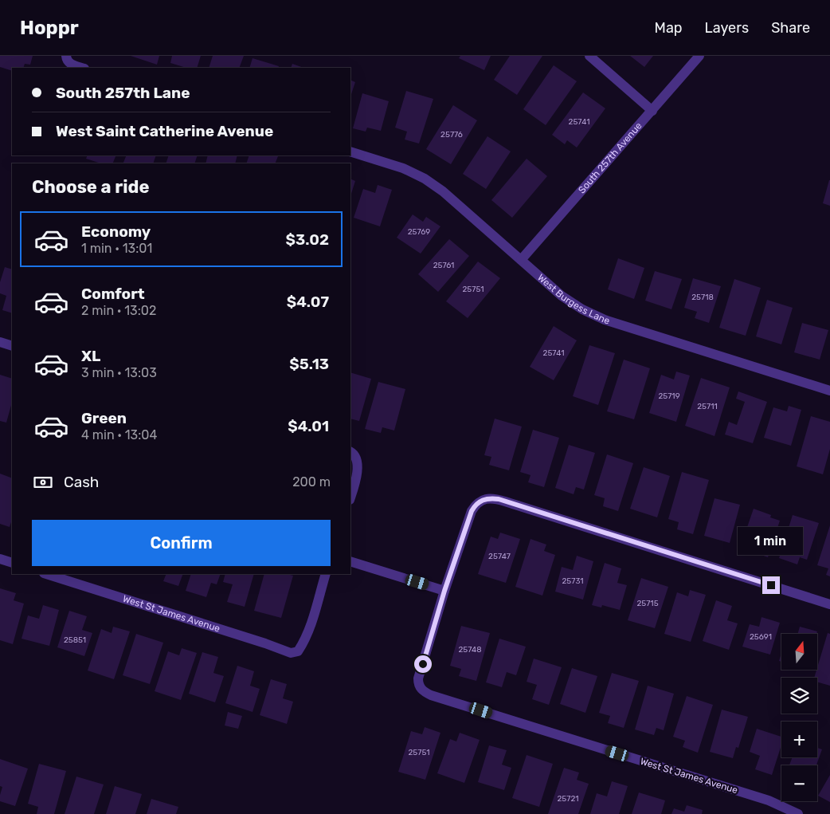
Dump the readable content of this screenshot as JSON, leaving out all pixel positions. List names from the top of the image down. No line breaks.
{"streets":{"street":["South 257th Avenue","West Burgess Lane","West St James Avenue"]},"crossings":[["South 257th Avenue","West Burgess Lane"]],"house_numbers":["25741","25776","25769","25761","25751","25718","25741","25719","25711","25747","25731","25715","25691","25851","25748","25751","25721"],"north":"top","page":{"header":"Hoppr","nav":["Map","Layers","Share"],"banner":["South 257th Lane","West Saint Catherine Avenue"],"heading":"Choose a ride","list":[{"name":"Economy","note":"1 min · 13:01","value":"$3.02"},{"name":"Comfort","note":"2 min · 13:02","value":"$4.07"},{"name":"XL","note":"3 min · 13:03","value":"$5.13"},{"name":"Green","note":"4 min · 13:04","value":"$4.01"}],"pay":["Cash","200 m"],"buttons":"Confirm","bubble":"1 min","map_buttons":["+","−"]}}
